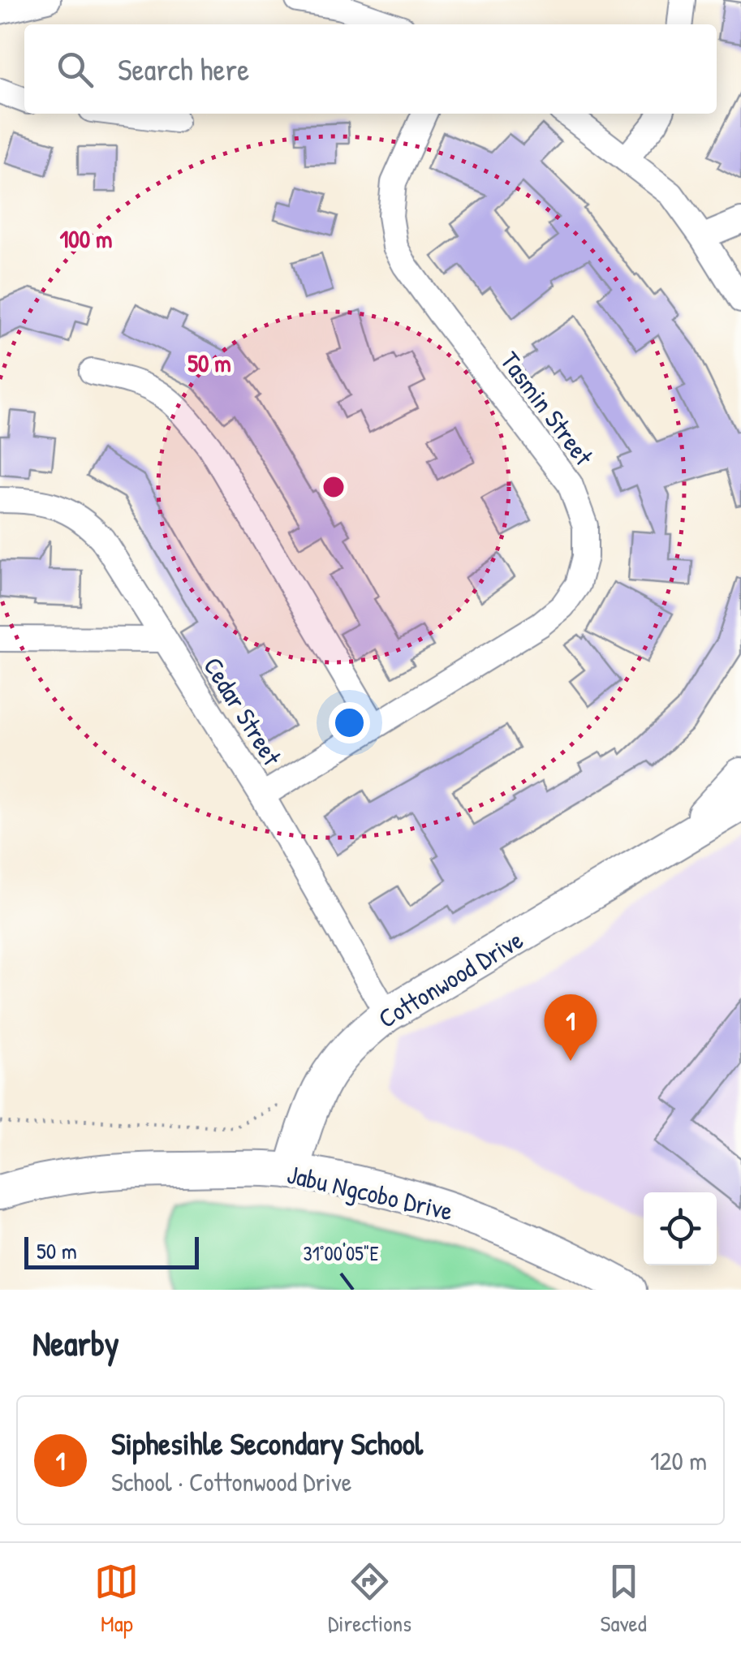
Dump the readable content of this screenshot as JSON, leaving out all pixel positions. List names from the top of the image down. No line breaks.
{"streets":{"street":["Tasmin Street","Cedar Street","Cottonwood Drive","Jabu Ngcobo Drive"]},"crossings":[["Tasmin Street","Cedar Street"],["Cedar Street","Cottonwood Drive"],["Cottonwood Drive","Jabu Ngcobo Drive"]],"scale_bar":"50 m","page":{"search":"Search here","pins":"1","scale":"50 m","heading":"Nearby","list":[{"mark":"1","name":"Siphesihle Secondary School","note":"School · Cottonwood Drive","value":"120 m"}],"nav":["Map","Directions","Saved"]},"coordinates":["31°00'05\"E"],"rings":["100 m","50 m"]}
